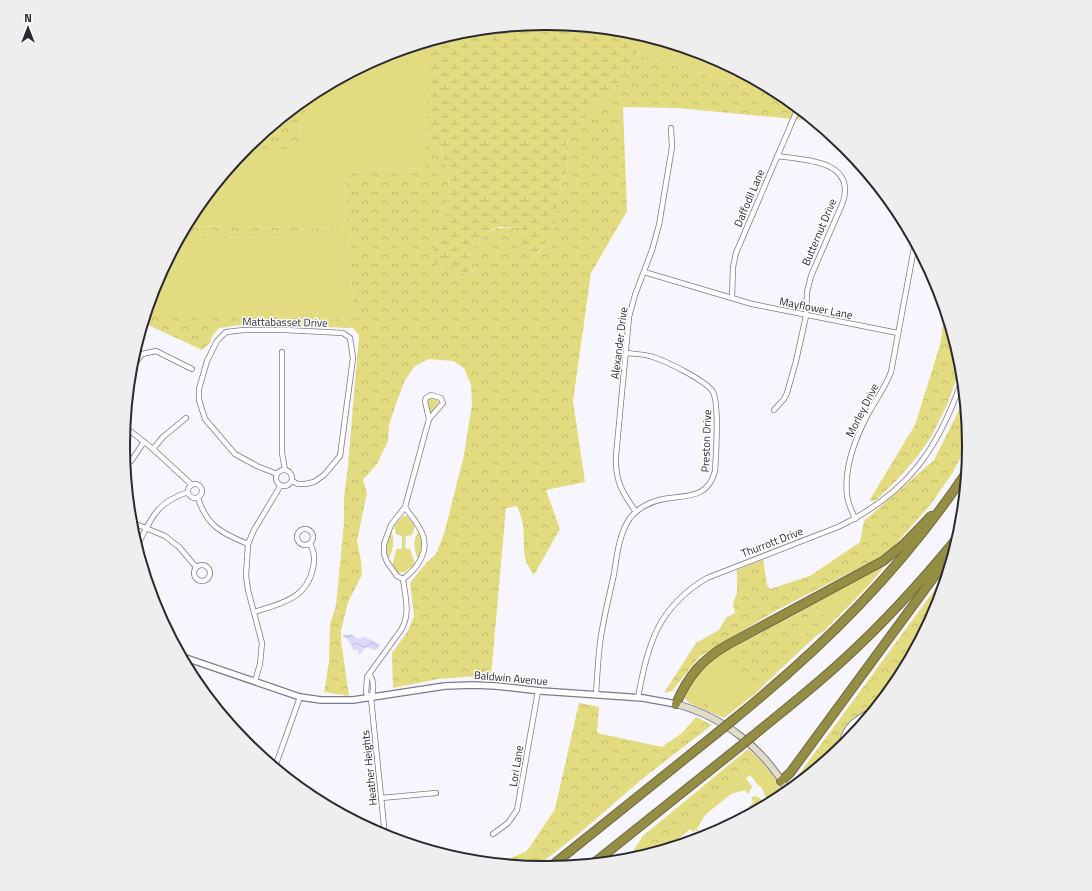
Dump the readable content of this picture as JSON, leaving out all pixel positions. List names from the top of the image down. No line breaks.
{"streets":{"main road":["Baldwin Avenue"],"street":["Daffodil Lane","Butternut Drive","Mayflower Lane","Mattabasset Drive","Alexander Drive","Morley Drive","Preston Drive","Thurrott Drive","Lori Lane","Heather Heights"]},"crossings":[["Daffodil Lane","Butternut Drive"],["Daffodil Lane","Mayflower Lane"],["Butternut Drive","Mayflower Lane"],["Mayflower Lane","Alexander Drive"],["Mayflower Lane","Morley Drive"],["Alexander Drive","Preston Drive"],["Morley Drive","Thurrott Drive"],["Preston Drive","Baldwin Avenue"],["Thurrott Drive","Baldwin Avenue"],["Baldwin Avenue","Lori Lane"],["Baldwin Avenue","Heather Heights"]],"north":"top"}
